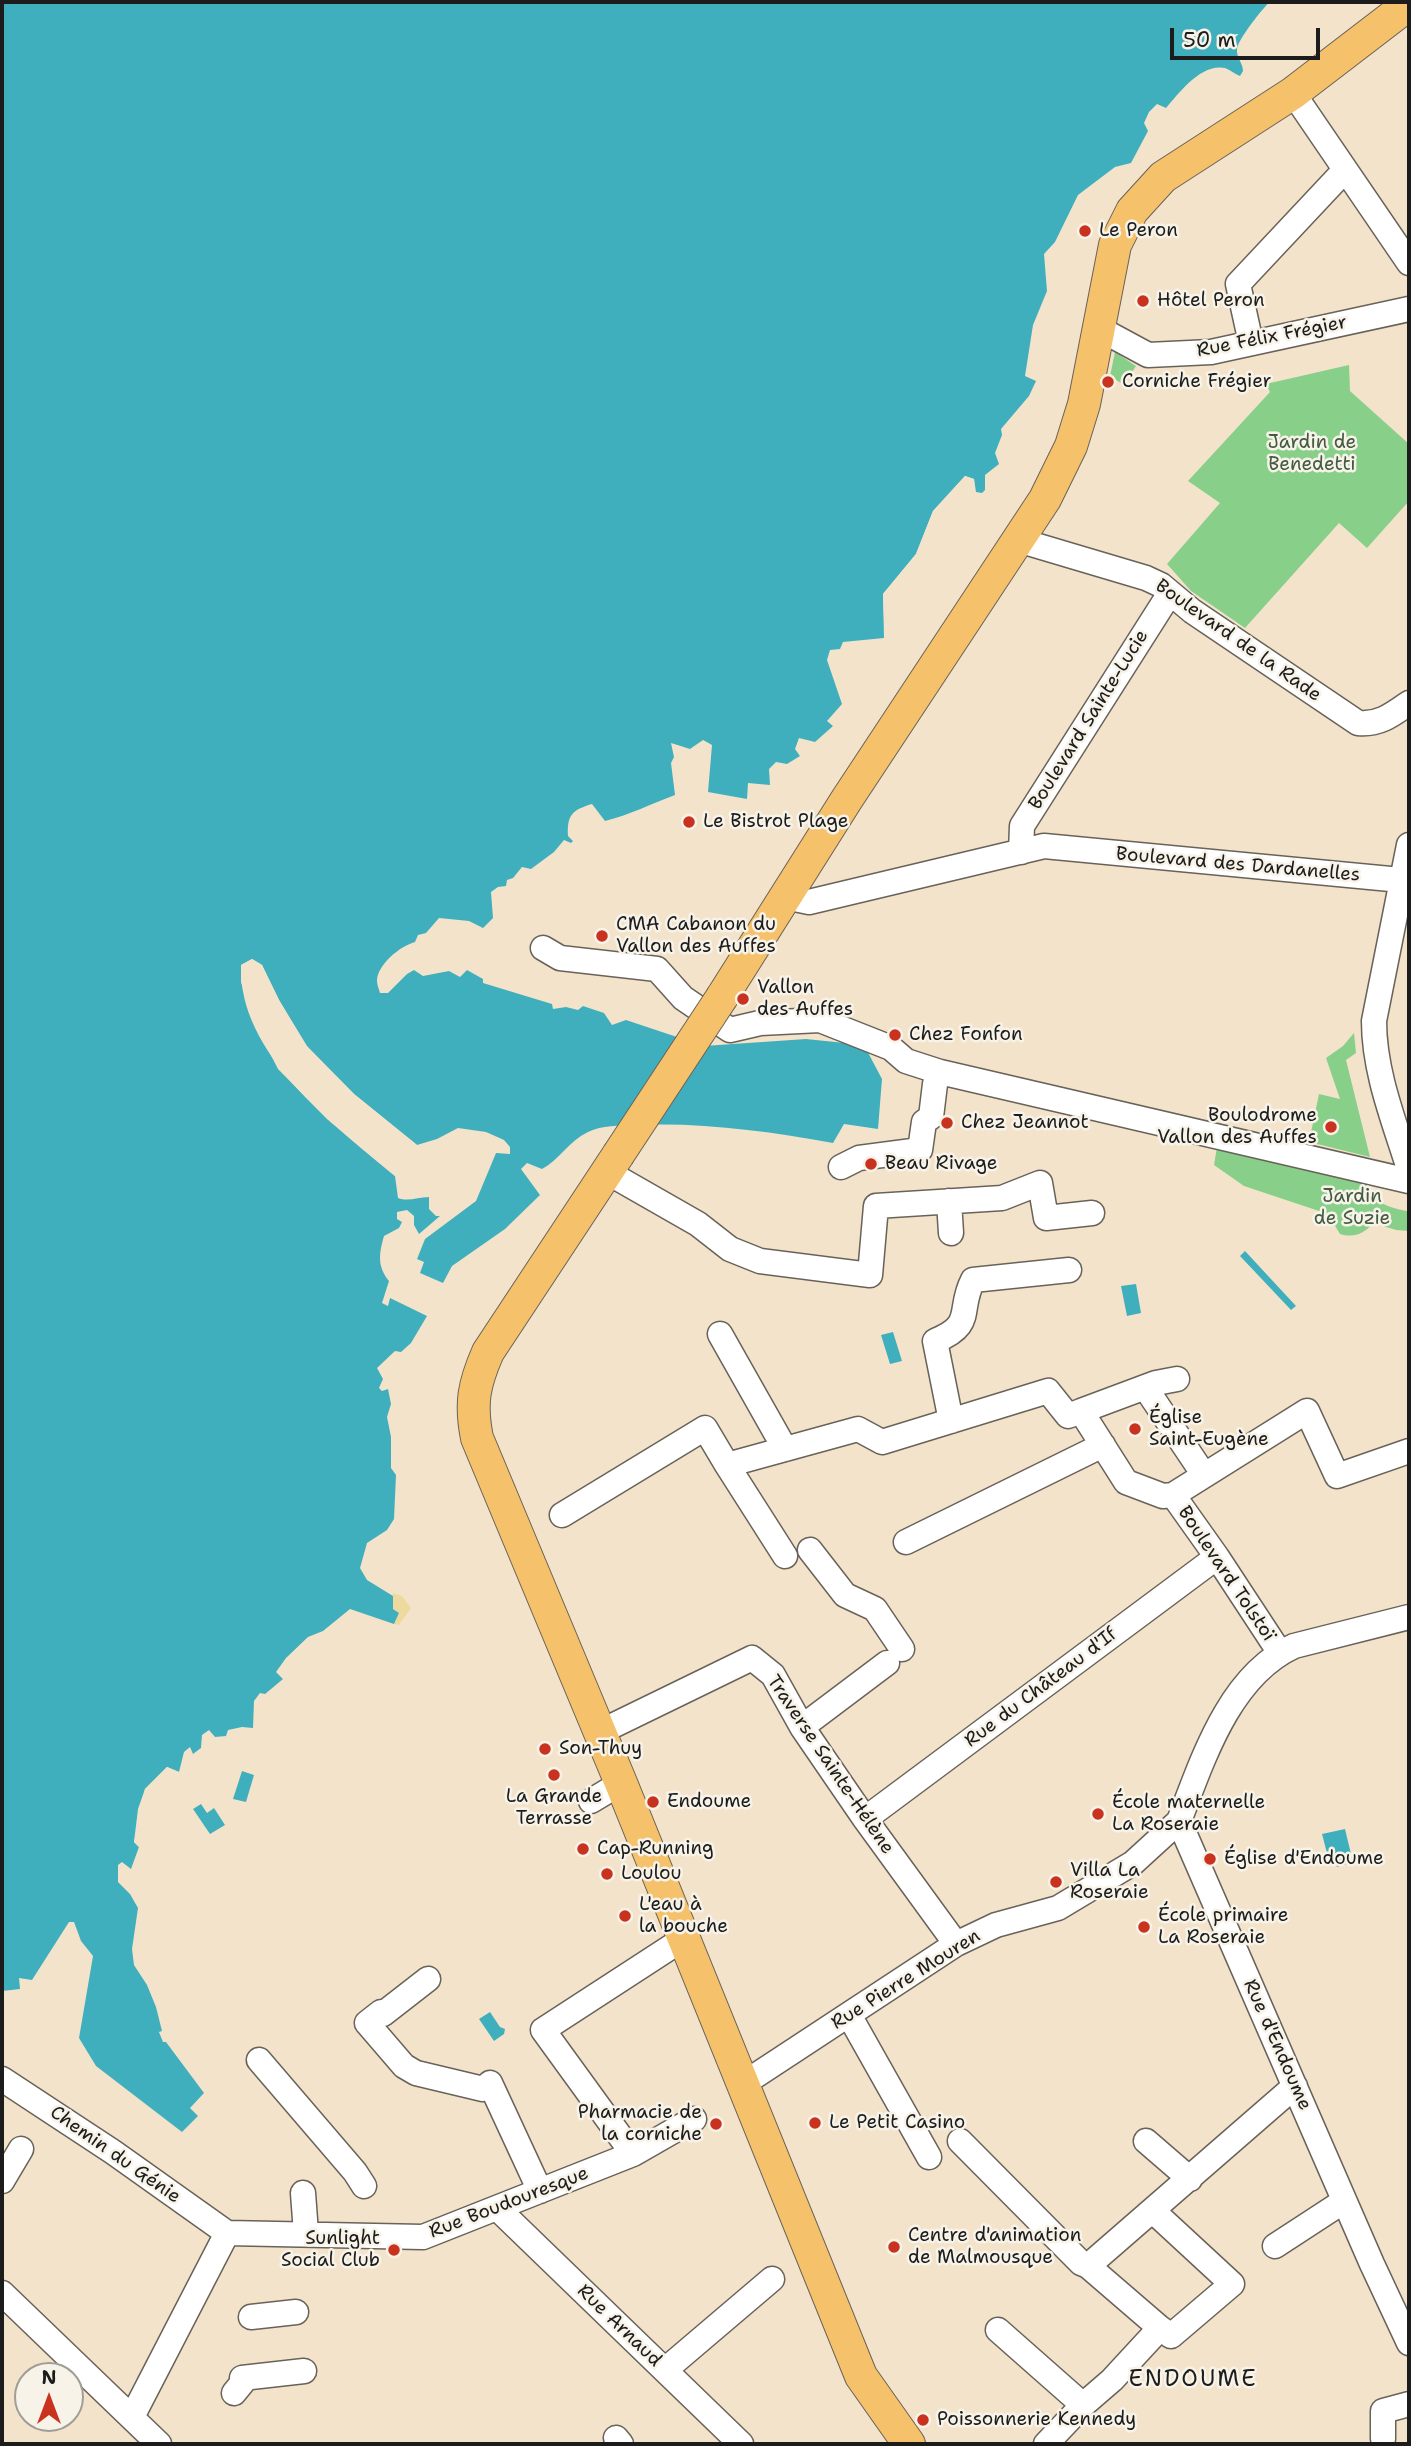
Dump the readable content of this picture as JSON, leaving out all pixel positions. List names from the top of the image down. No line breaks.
{"streets":{"street":["Rue Félix Frégier","Boulevard de la Rade","Boulevard Sainte-Lucie","Boulevard des Dardanelles","Boulevard Tolstoï","Rue du Château d'If","Traverse Sainte-Hélène","Rue Pierre Mouren","Rue d'Endoume","Chemin du Génie","Rue Boudouresque","Rue Arnaud"]},"crossings":[["Boulevard de la Rade","Boulevard Sainte-Lucie"],["Boulevard Sainte-Lucie","Boulevard des Dardanelles"],["Boulevard Tolstoï","Rue du Château d'If"],["Rue du Château d'If","Traverse Sainte-Hélène"],["Traverse Sainte-Hélène","Rue Pierre Mouren"],["Rue Pierre Mouren","Rue d'Endoume"],["Chemin du Génie","Rue Boudouresque"],["Rue Boudouresque","Rue Arnaud"]],"districts":["ENDOUME"],"parks":["Jardin de Benedetti","Jardin de Suzie"],"places":["Le Peron","Hôtel Peron","Corniche Frégier","Le Bistrot Plage","CMA Cabanon du Vallon des Auffes","Vallon des Auffes","Chez Fonfon","Chez Jeannot","Boulodrome Vallon des Auffes","Beau Rivage","Église Saint-Eugène","Son-Thuy","La Grande Terrasse","Endoume","École maternelle La Roseraie","Cap-Running","Église d'Endoume","Loulou","Villa La Roseraie","L'eau à la bouche","École primaire La Roseraie","Le Petit Casino","Pharmacie de la corniche","Centre d'animation de Malmousque","Sunlight Social Club","Poissonnerie Kennedy"],"scale_bar":"50 m","north":"top"}
